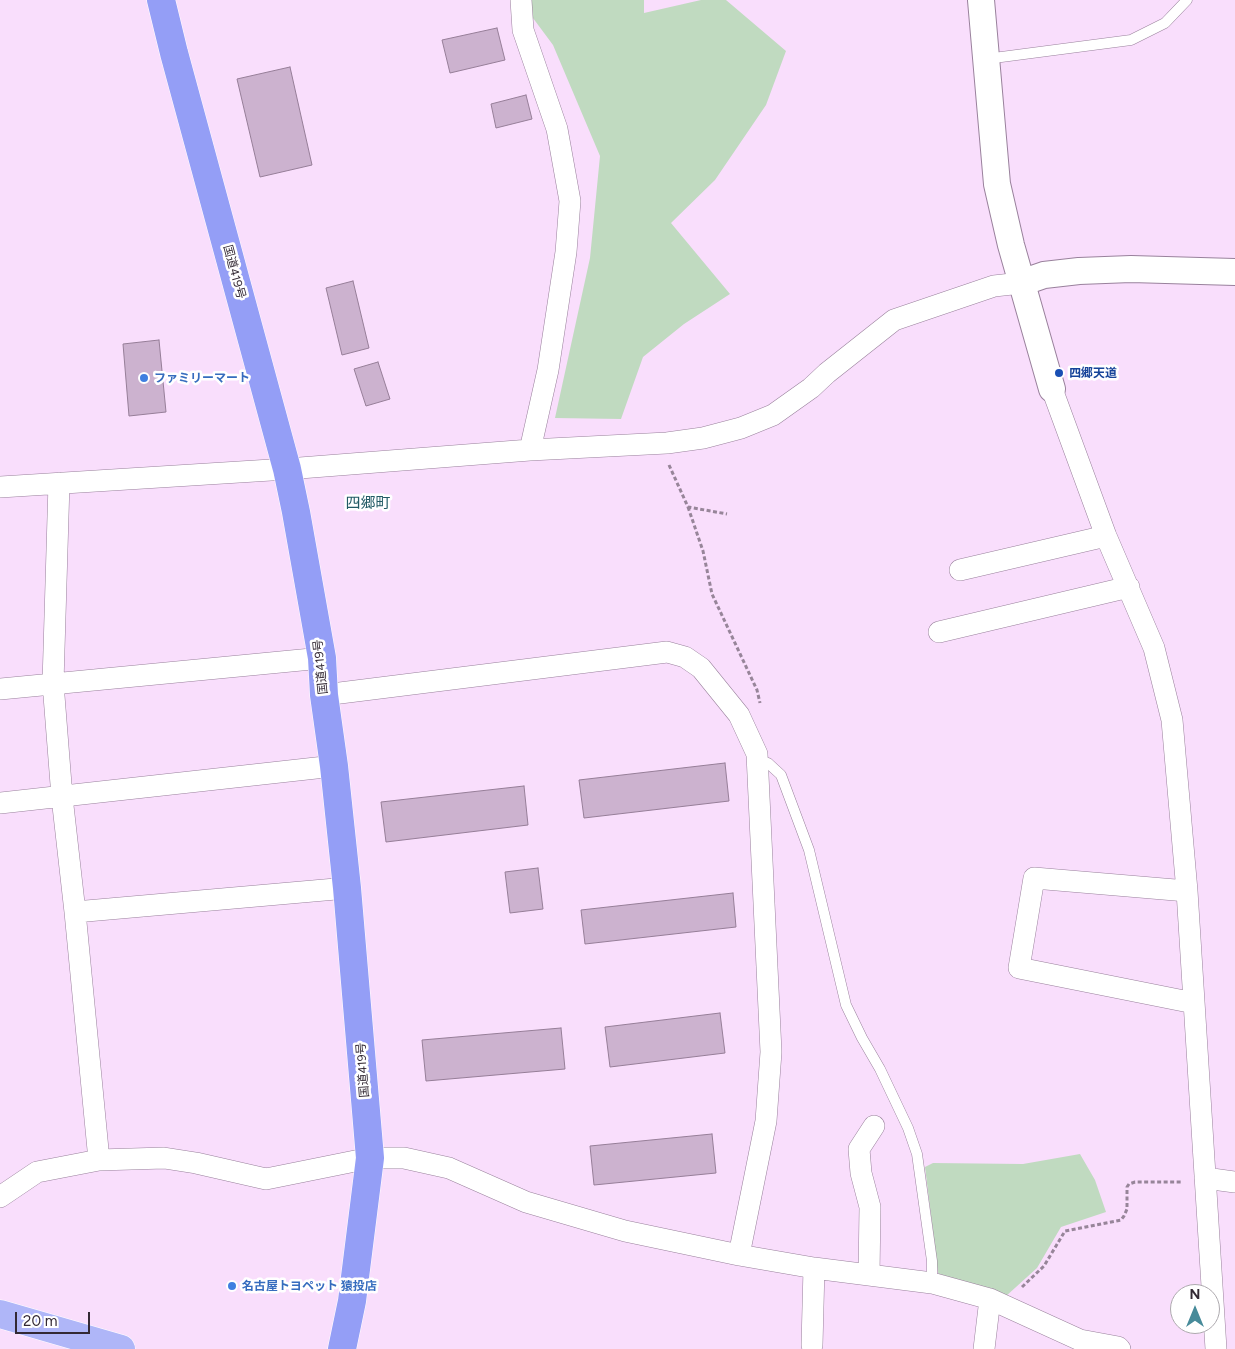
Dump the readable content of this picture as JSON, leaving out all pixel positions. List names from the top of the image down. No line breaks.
{"streets":{"highway":["国道419号"]},"districts":["四郷町"],"places":["四郷天道","ファミリーマート","名古屋トヨペット 猿投店"],"scale_bar":"20 m","north":"top"}
